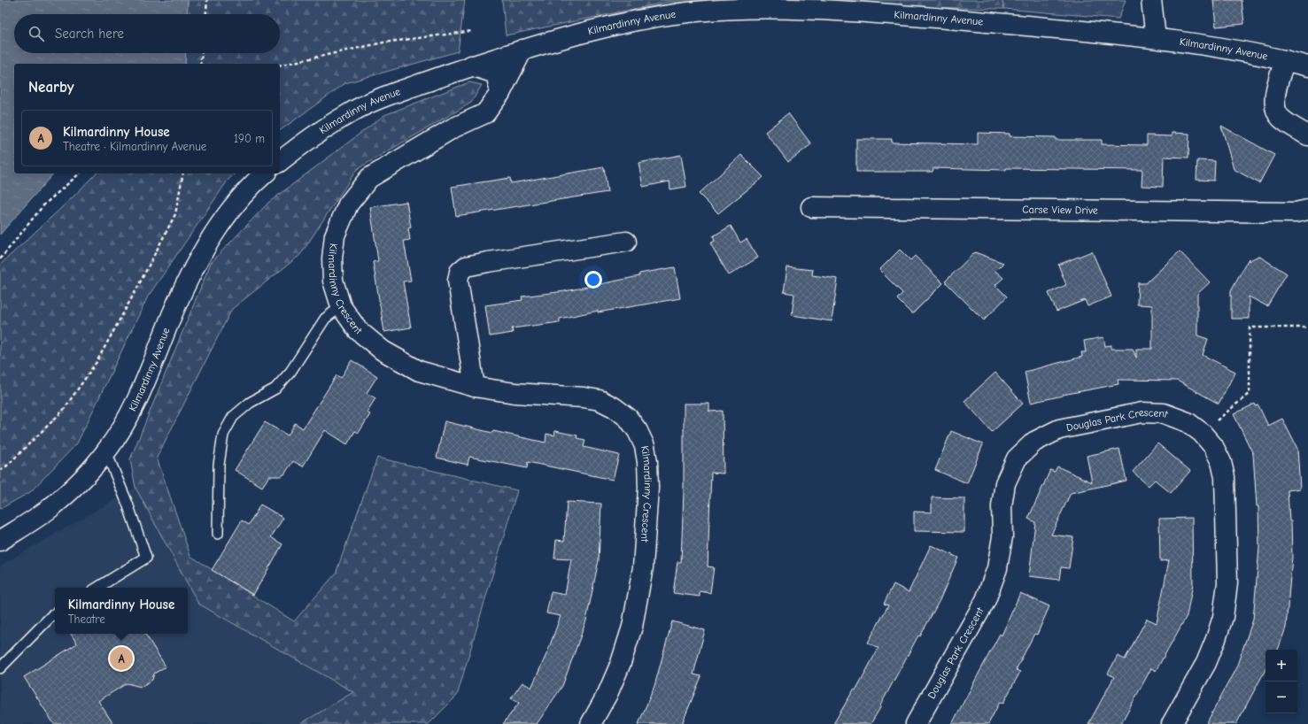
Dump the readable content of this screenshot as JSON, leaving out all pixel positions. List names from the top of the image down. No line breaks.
{"streets":{"street":["Kilmardinny Avenue","Carse View Drive","Kilmardinny Crescent","Douglas Park Crescent"]},"crossings":[["Kilmardinny Avenue","Kilmardinny Crescent"]],"page":{"search":"Search here","heading":"Nearby","list":[{"mark":"A","name":"Kilmardinny House","note":"Theatre · Kilmardinny Avenue","value":"190 m"}],"popup":["Kilmardinny House","Theatre"],"pins":"A","map_buttons":["+","−"]}}
